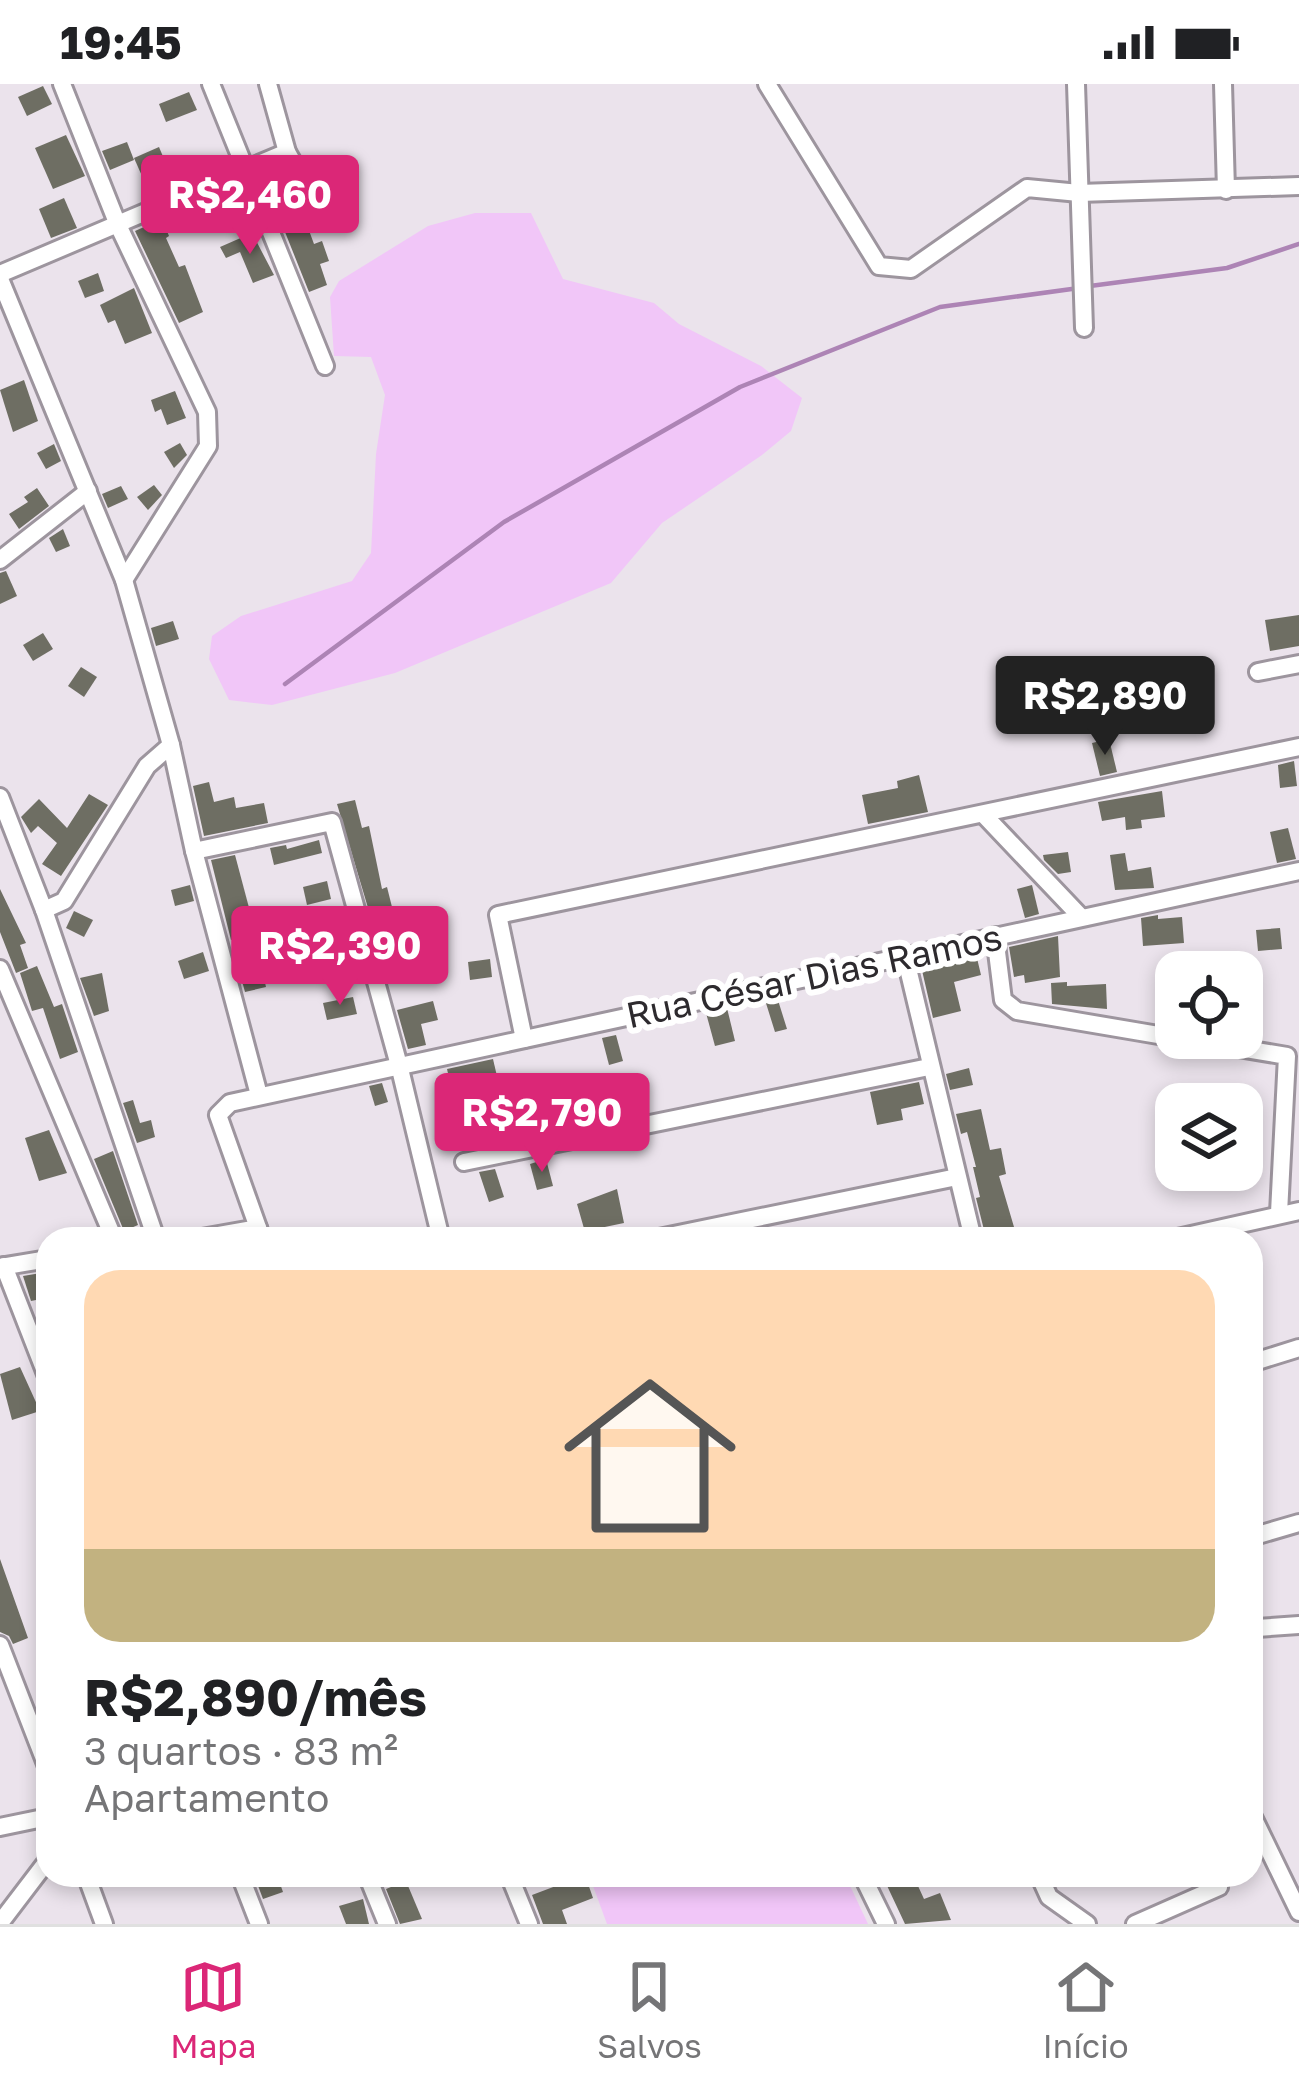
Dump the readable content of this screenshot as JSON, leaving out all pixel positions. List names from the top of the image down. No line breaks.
{"streets":{"street":["Rua César Dias Ramos"]},"page":{"status":"19:45","price":["R$2,460","R$2,890","R$2,390","R$2,790"],"list":[{"name":"R$2,890/mês","note":"3 quartos · 83 m² · Apartamento"}],"tabs":["Mapa","Salvos","Início"]}}
